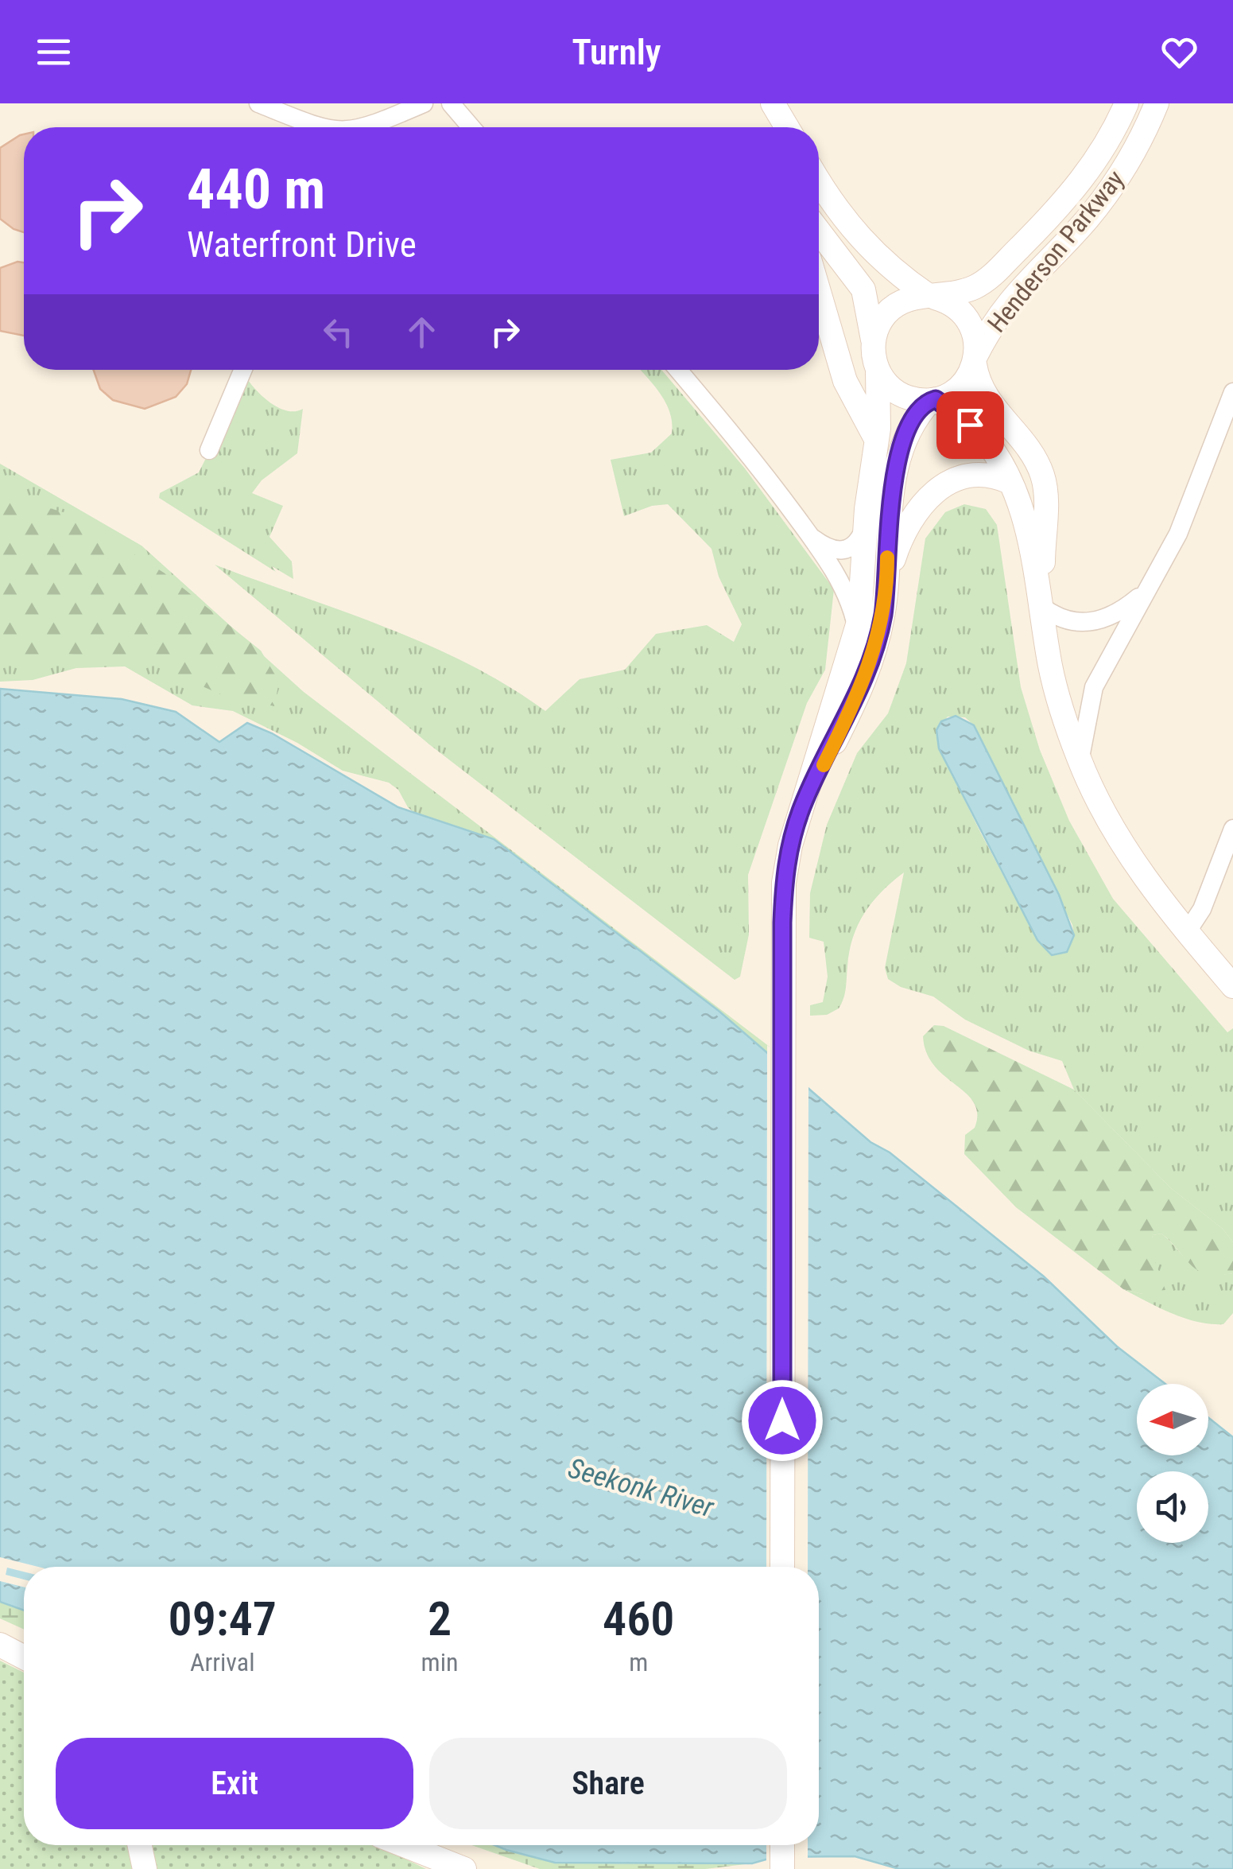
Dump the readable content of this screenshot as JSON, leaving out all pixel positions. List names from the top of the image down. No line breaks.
{"streets":{"main road":["Henderson Parkway"]},"water":["Seekonk River"],"north":"left","page":{"header":"Turnly","turn":["440 m","Waterfront Drive"],"eta":["09:47","Arrival","2","min","460","m"],"buttons":["Exit","Share"]}}
